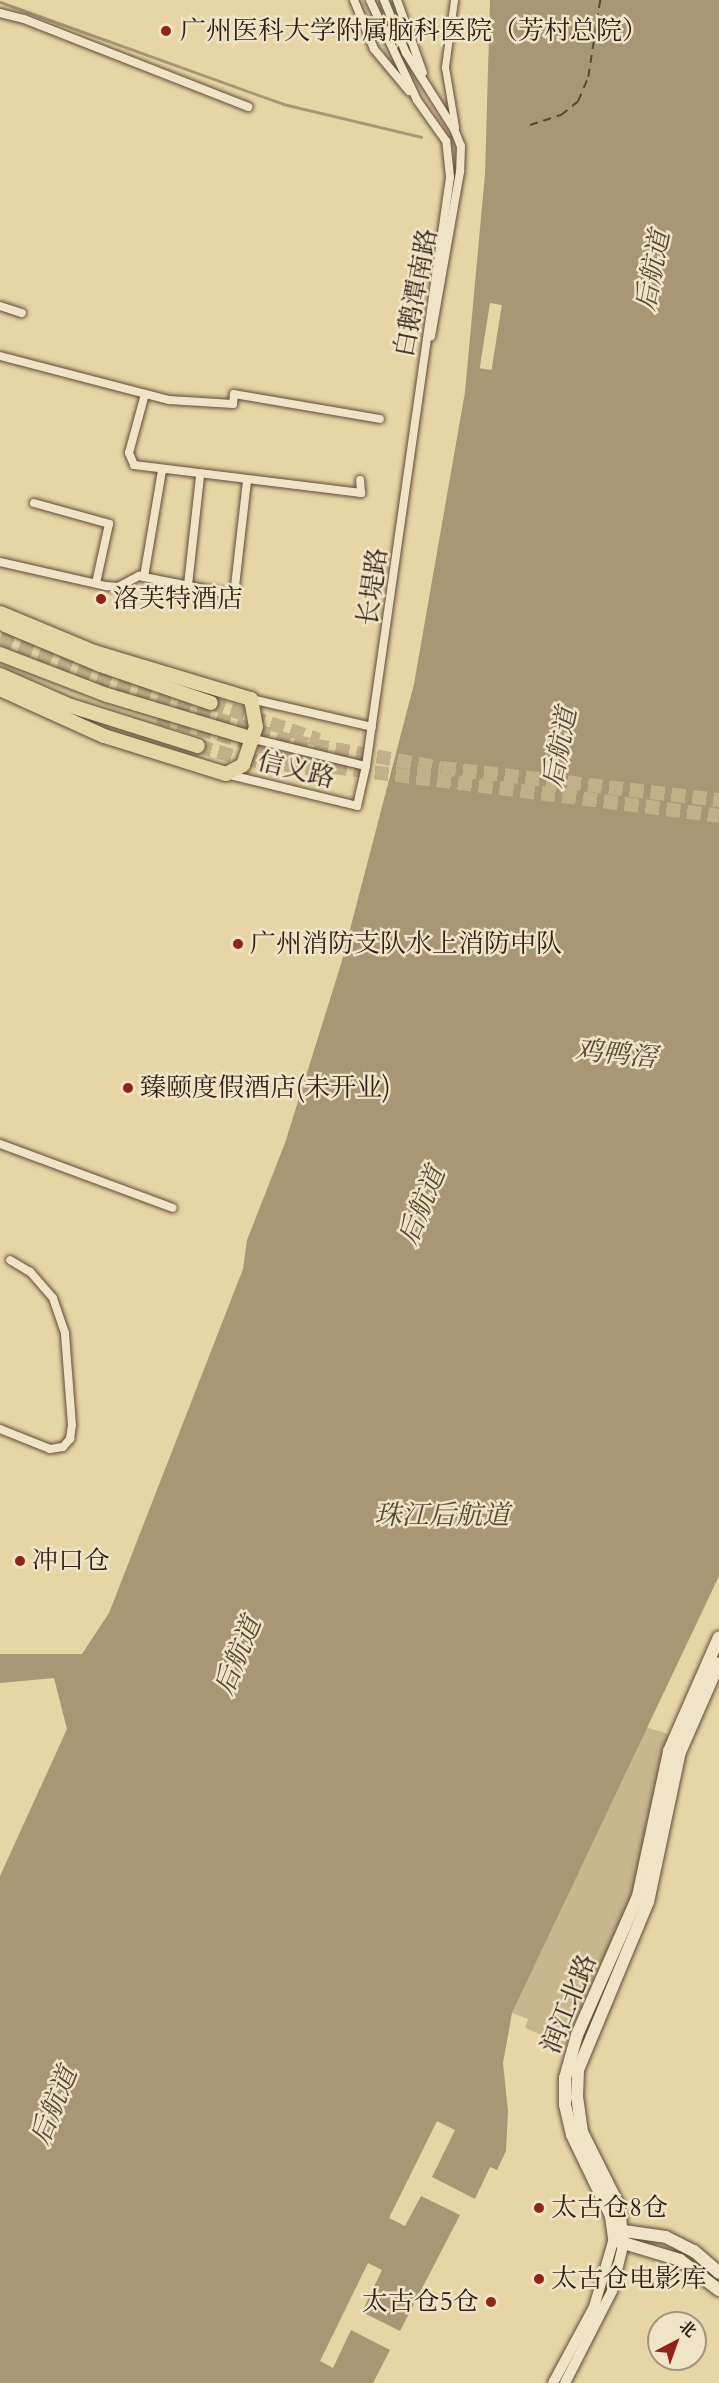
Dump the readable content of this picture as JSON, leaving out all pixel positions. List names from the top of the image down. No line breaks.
{"streets":{"main road":["润江北路"],"street":["白鹅潭南路","长堤路","信义路"]},"crossings":[["白鹅潭南路","长堤路"],["长堤路","信义路"]],"water":["后航道","鸡鸭滘","珠江后航道"],"places":["广州医科大学附属脑科医院（芳村总院）","洛芙特酒店","广州消防支队水上消防中队","臻颐度假酒店(未开业)","冲口仓","太古仓8仓","太古仓电影库","太古仓5仓"],"north":"top right"}
